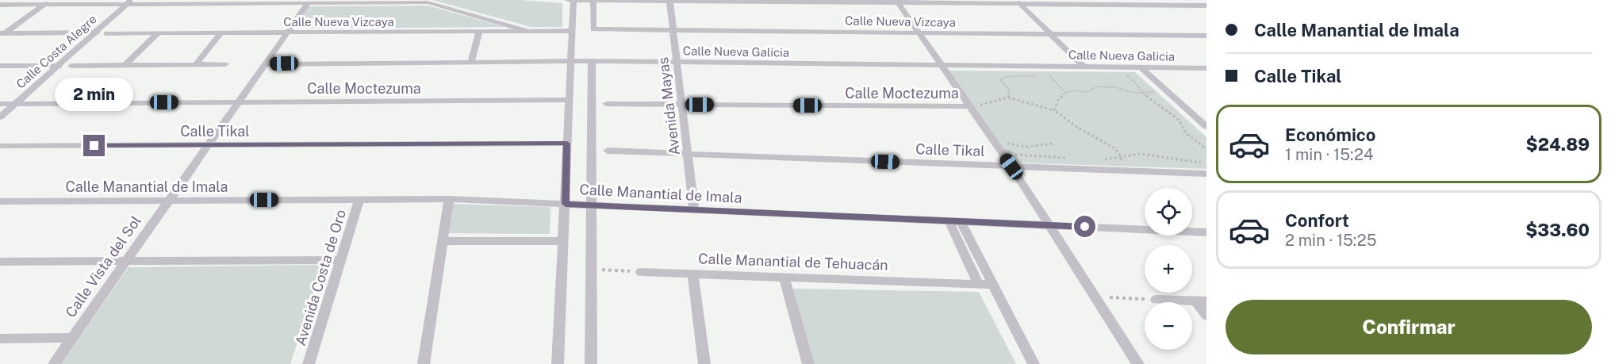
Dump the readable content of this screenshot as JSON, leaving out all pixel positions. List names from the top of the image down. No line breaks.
{"streets":{"street":["Calle Nueva Vizcaya","Calle Costa Alegre","Calle Nueva Galicia","Calle Moctezuma","Avenida Mayas","Calle Tikal","Calle Manantial de Imala","Calle Manantial de Tehuacán","Calle Vista del Sol","Avenida Costa de Oro"]},"crossings":[["Calle Nueva Vizcaya","Avenida Mayas"],["Calle Nueva Vizcaya","Calle Vista del Sol"],["Calle Costa Alegre","Calle Moctezuma"],["Calle Nueva Galicia","Avenida Mayas"],["Calle Nueva Galicia","Calle Vista del Sol"],["Calle Moctezuma","Avenida Mayas"],["Calle Moctezuma","Calle Vista del Sol"],["Avenida Mayas","Calle Tikal"],["Avenida Mayas","Calle Manantial de Imala"],["Calle Tikal","Calle Vista del Sol"],["Calle Manantial de Imala","Calle Vista del Sol"],["Calle Manantial de Imala","Avenida Costa de Oro"]],"page":{"banner":["Calle Manantial de Imala","Calle Tikal"],"bubble":"2 min","list":[{"name":"Económico","note":"1 min · 15:24","value":"$24.89"},{"name":"Confort","note":"2 min · 15:25","value":"$33.60"}],"map_buttons":["+","−"],"buttons":"Confirmar"}}
